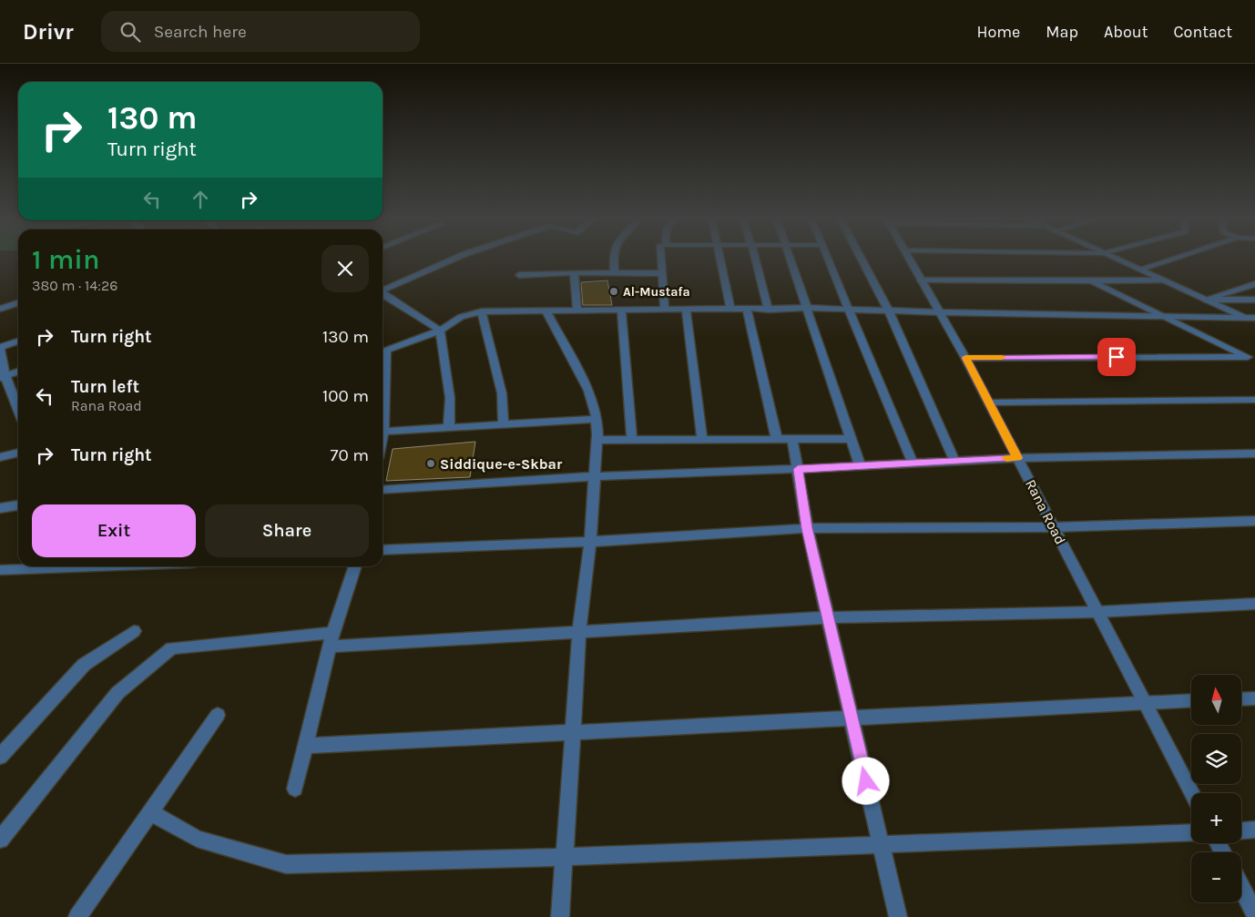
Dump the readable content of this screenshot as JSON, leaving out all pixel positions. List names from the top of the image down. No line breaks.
{"streets":{"street":["Rana Road"]},"places":["Al-Mustafa","Siddique-e-Skbar"],"north":"top","page":{"header":"Drivr","search":"Search here","nav":["Home","Map","About","Contact"],"turn":["130 m","Turn right"],"heading":["1 min","380 m · 14:26"],"list":[{"name":"Turn right","value":"130 m"},{"name":"Turn left","note":"Rana Road","value":"100 m"},{"name":"Turn right","value":"70 m"}],"buttons":["Exit","Share"],"map_buttons":["+","−"]}}
